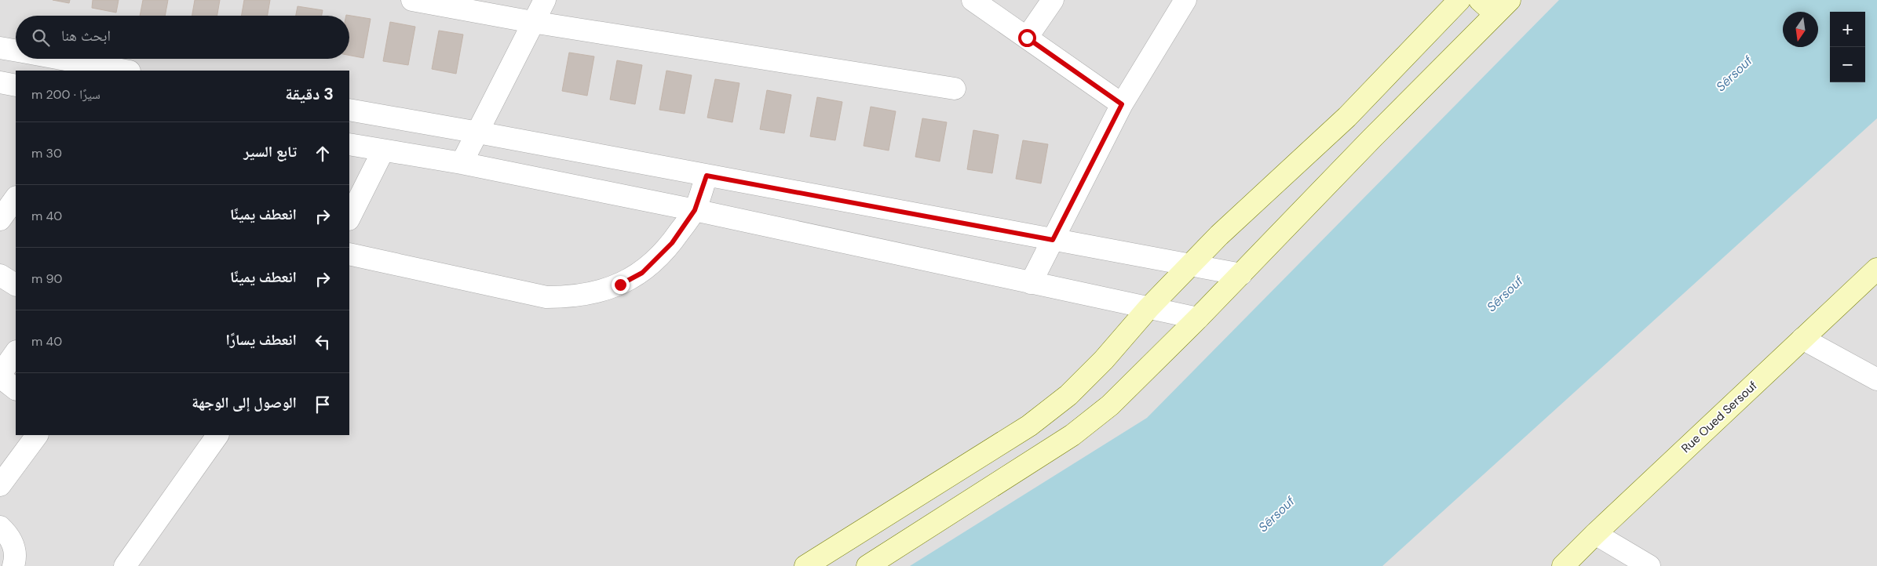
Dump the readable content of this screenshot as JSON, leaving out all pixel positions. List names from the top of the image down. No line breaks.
{"streets":{"street":["Rue Oued Sersouf"]},"water":["Sêrsouf"],"north":"bottom","page":{"map_buttons":["+","−"],"search":"ابحث هنا","heading":["3 دقيقة","سيرًا · 200 m"],"list":[["تابع السير","30 m"],["انعطف يمينًا","40 m"],["انعطف يمينًا","90 m"],["انعطف يسارًا","40 m"],"الوصول إلى الوجهة"]}}
